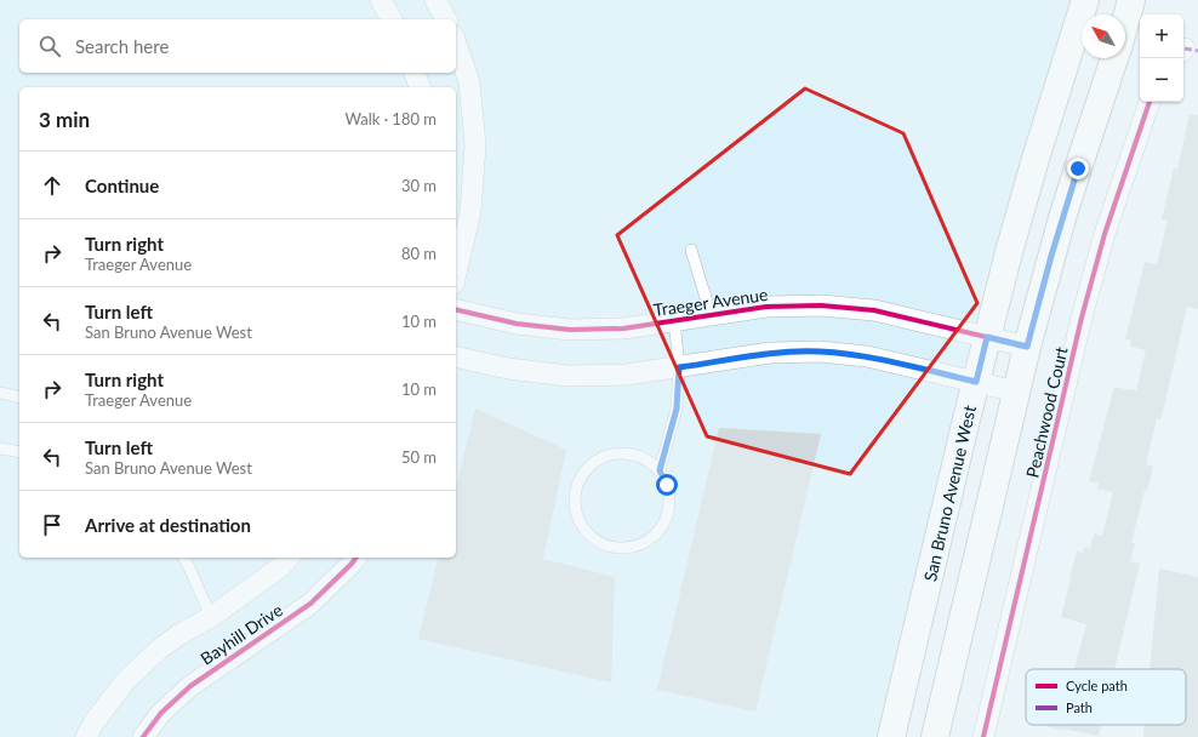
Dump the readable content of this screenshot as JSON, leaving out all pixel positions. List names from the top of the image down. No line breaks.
{"streets":{"main road":["San Bruno Avenue West"],"street":["Traeger Avenue","Peachwood Court","Bayhill Drive"]},"crossings":[["Traeger Avenue","San Bruno Avenue West"]],"legend":["Cycle path","Path"],"north":"top left","page":{"map_buttons":["+","−"],"search":"Search here","heading":["3 min","Walk · 180 m"],"list":[["Continue","30 m"],["Turn right","Traeger Avenue","80 m"],["Turn left","San Bruno Avenue West","10 m"],["Turn right","Traeger Avenue","10 m"],["Turn left","San Bruno Avenue West","50 m"],"Arrive at destination"]}}
